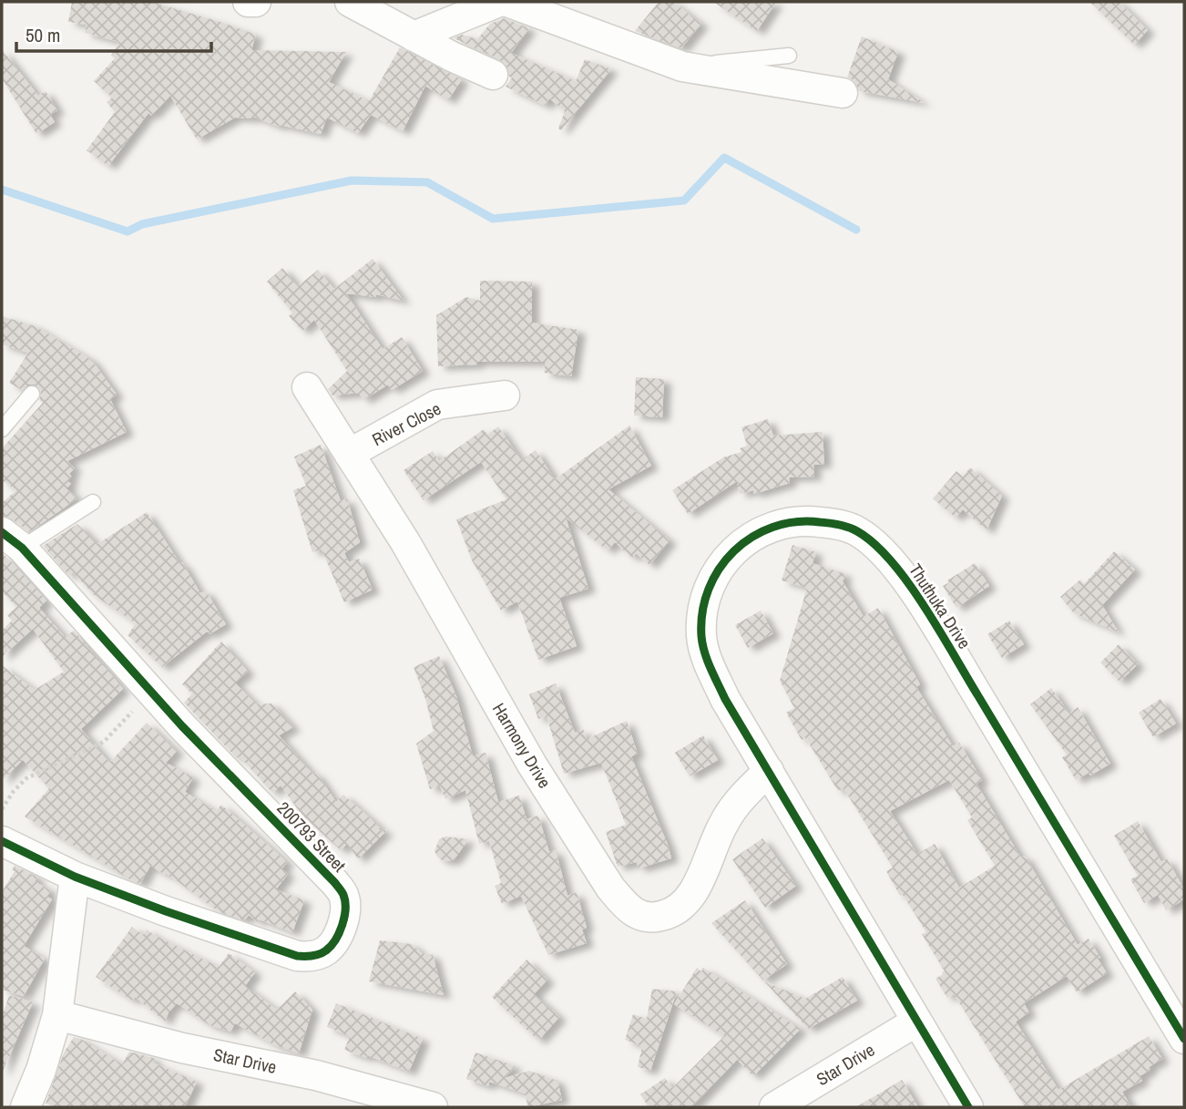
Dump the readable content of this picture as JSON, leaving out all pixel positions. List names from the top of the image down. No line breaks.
{"streets":{"street":["River Close","Thuthuka Drive","Harmony Drive","200793 Street","Star Drive"]},"crossings":[["River Close","Harmony Drive"],["Thuthuka Drive","Harmony Drive"],["Thuthuka Drive","Star Drive"]],"scale_bar":"50 m"}
